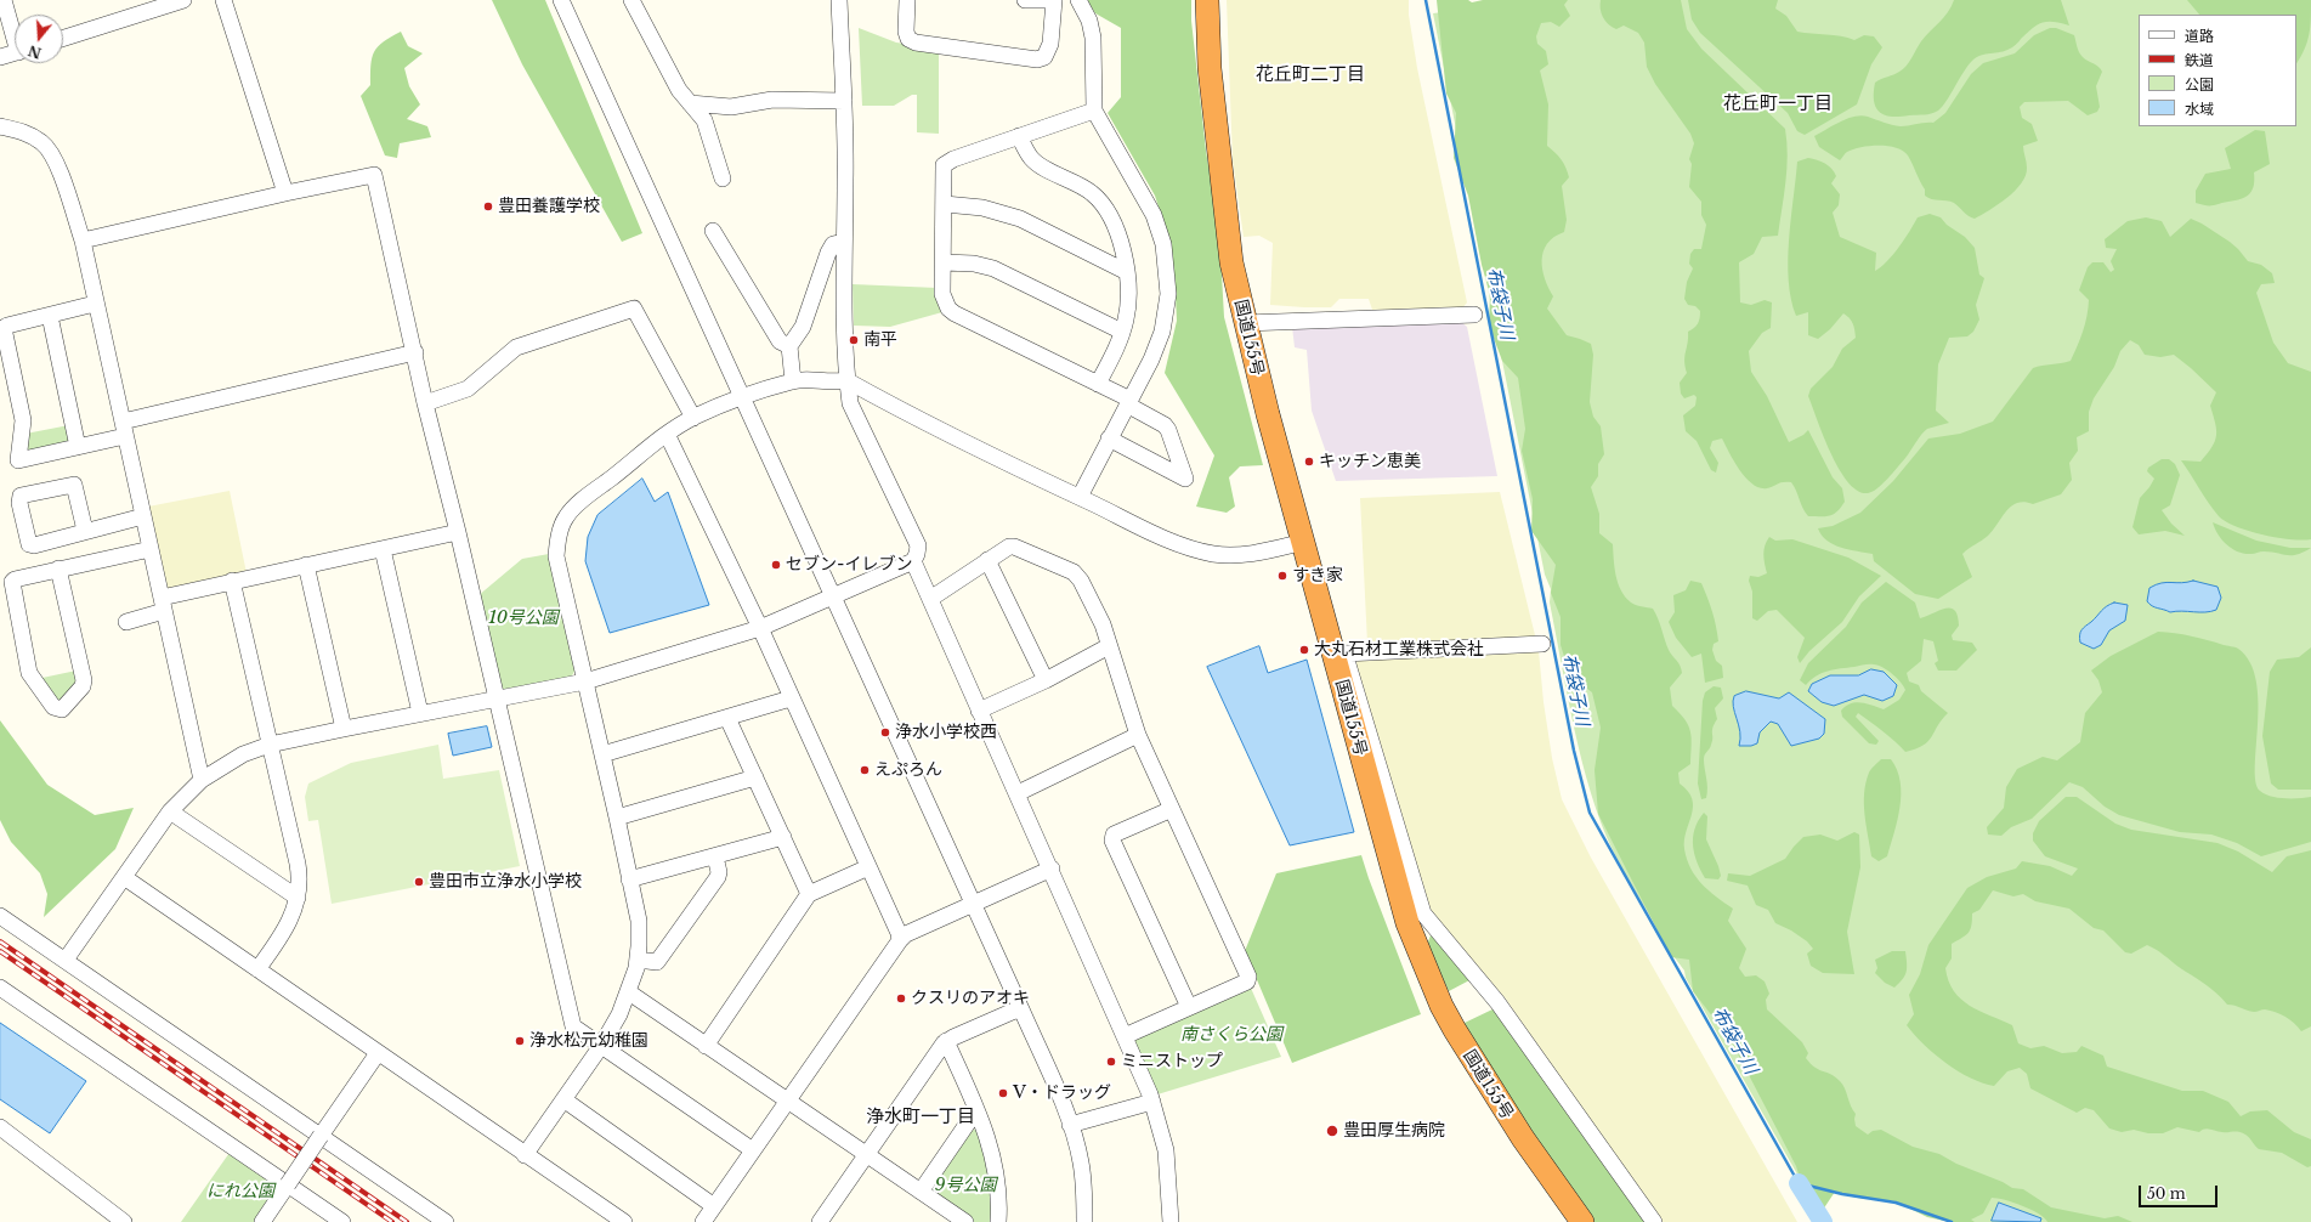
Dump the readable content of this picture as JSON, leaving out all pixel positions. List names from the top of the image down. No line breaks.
{"streets":{"highway":["国道155号"]},"districts":["花丘町二丁目","花丘町一丁目","浄水町一丁目"],"water":["布袋子川"],"parks":["10号公園","南さくら公園","9号公園","にれ公園"],"places":["豊田養護学校","南平","キッチン恵美","セブン-イレブン","すき家","大丸石材工業株式会社","浄水小学校西","えぷろん","豊田市立浄水小学校","クスリのアオキ","浄水松元幼稚園","ミニストップ","V・ドラッグ","豊田厚生病院"],"legend":["道路","鉄道","公園","水域"],"scale_bar":"50 m","north":"bottom"}
